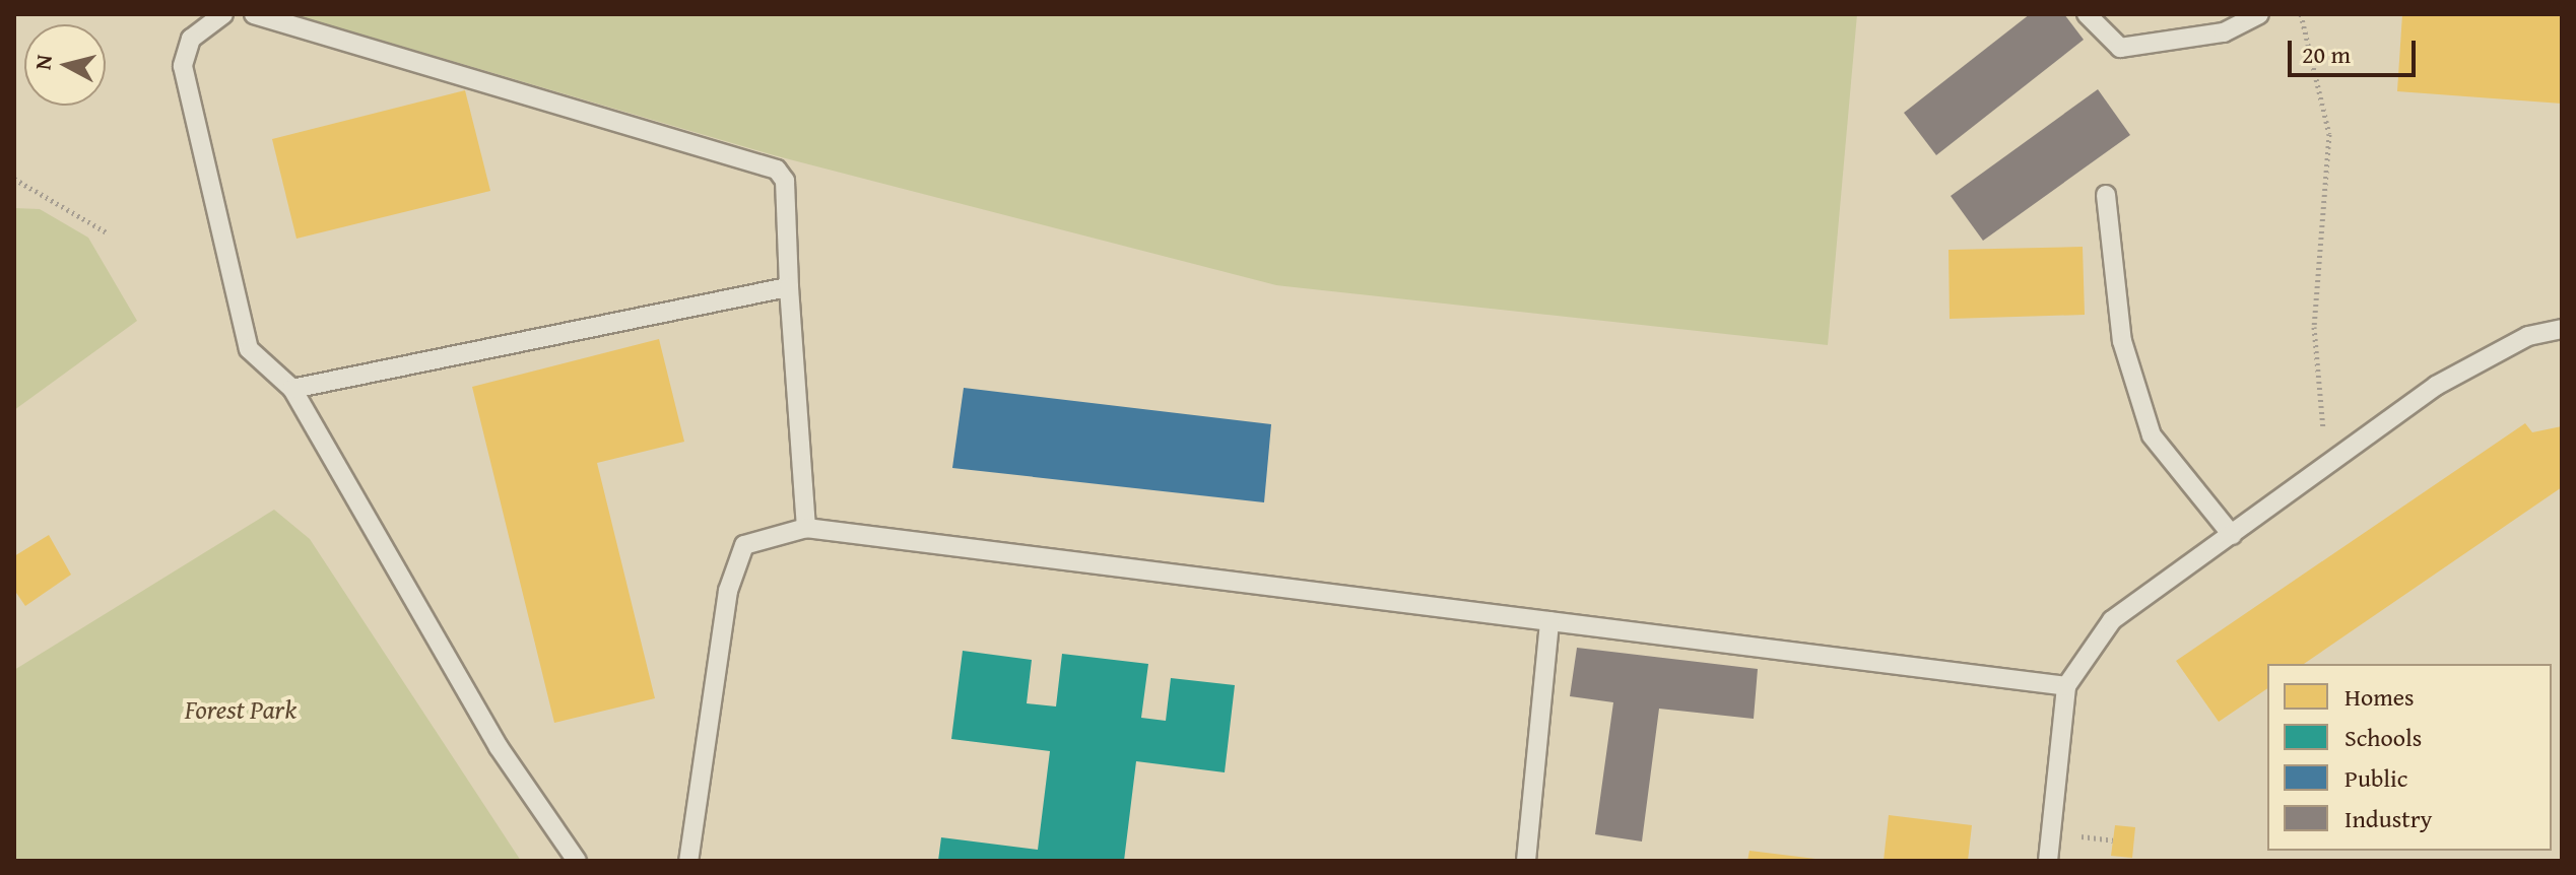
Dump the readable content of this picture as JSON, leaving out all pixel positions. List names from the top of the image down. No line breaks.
{"parks":["Forest Park"],"legend":["Homes","Schools","Public","Industry"],"scale_bar":"20 m","north":"left"}
